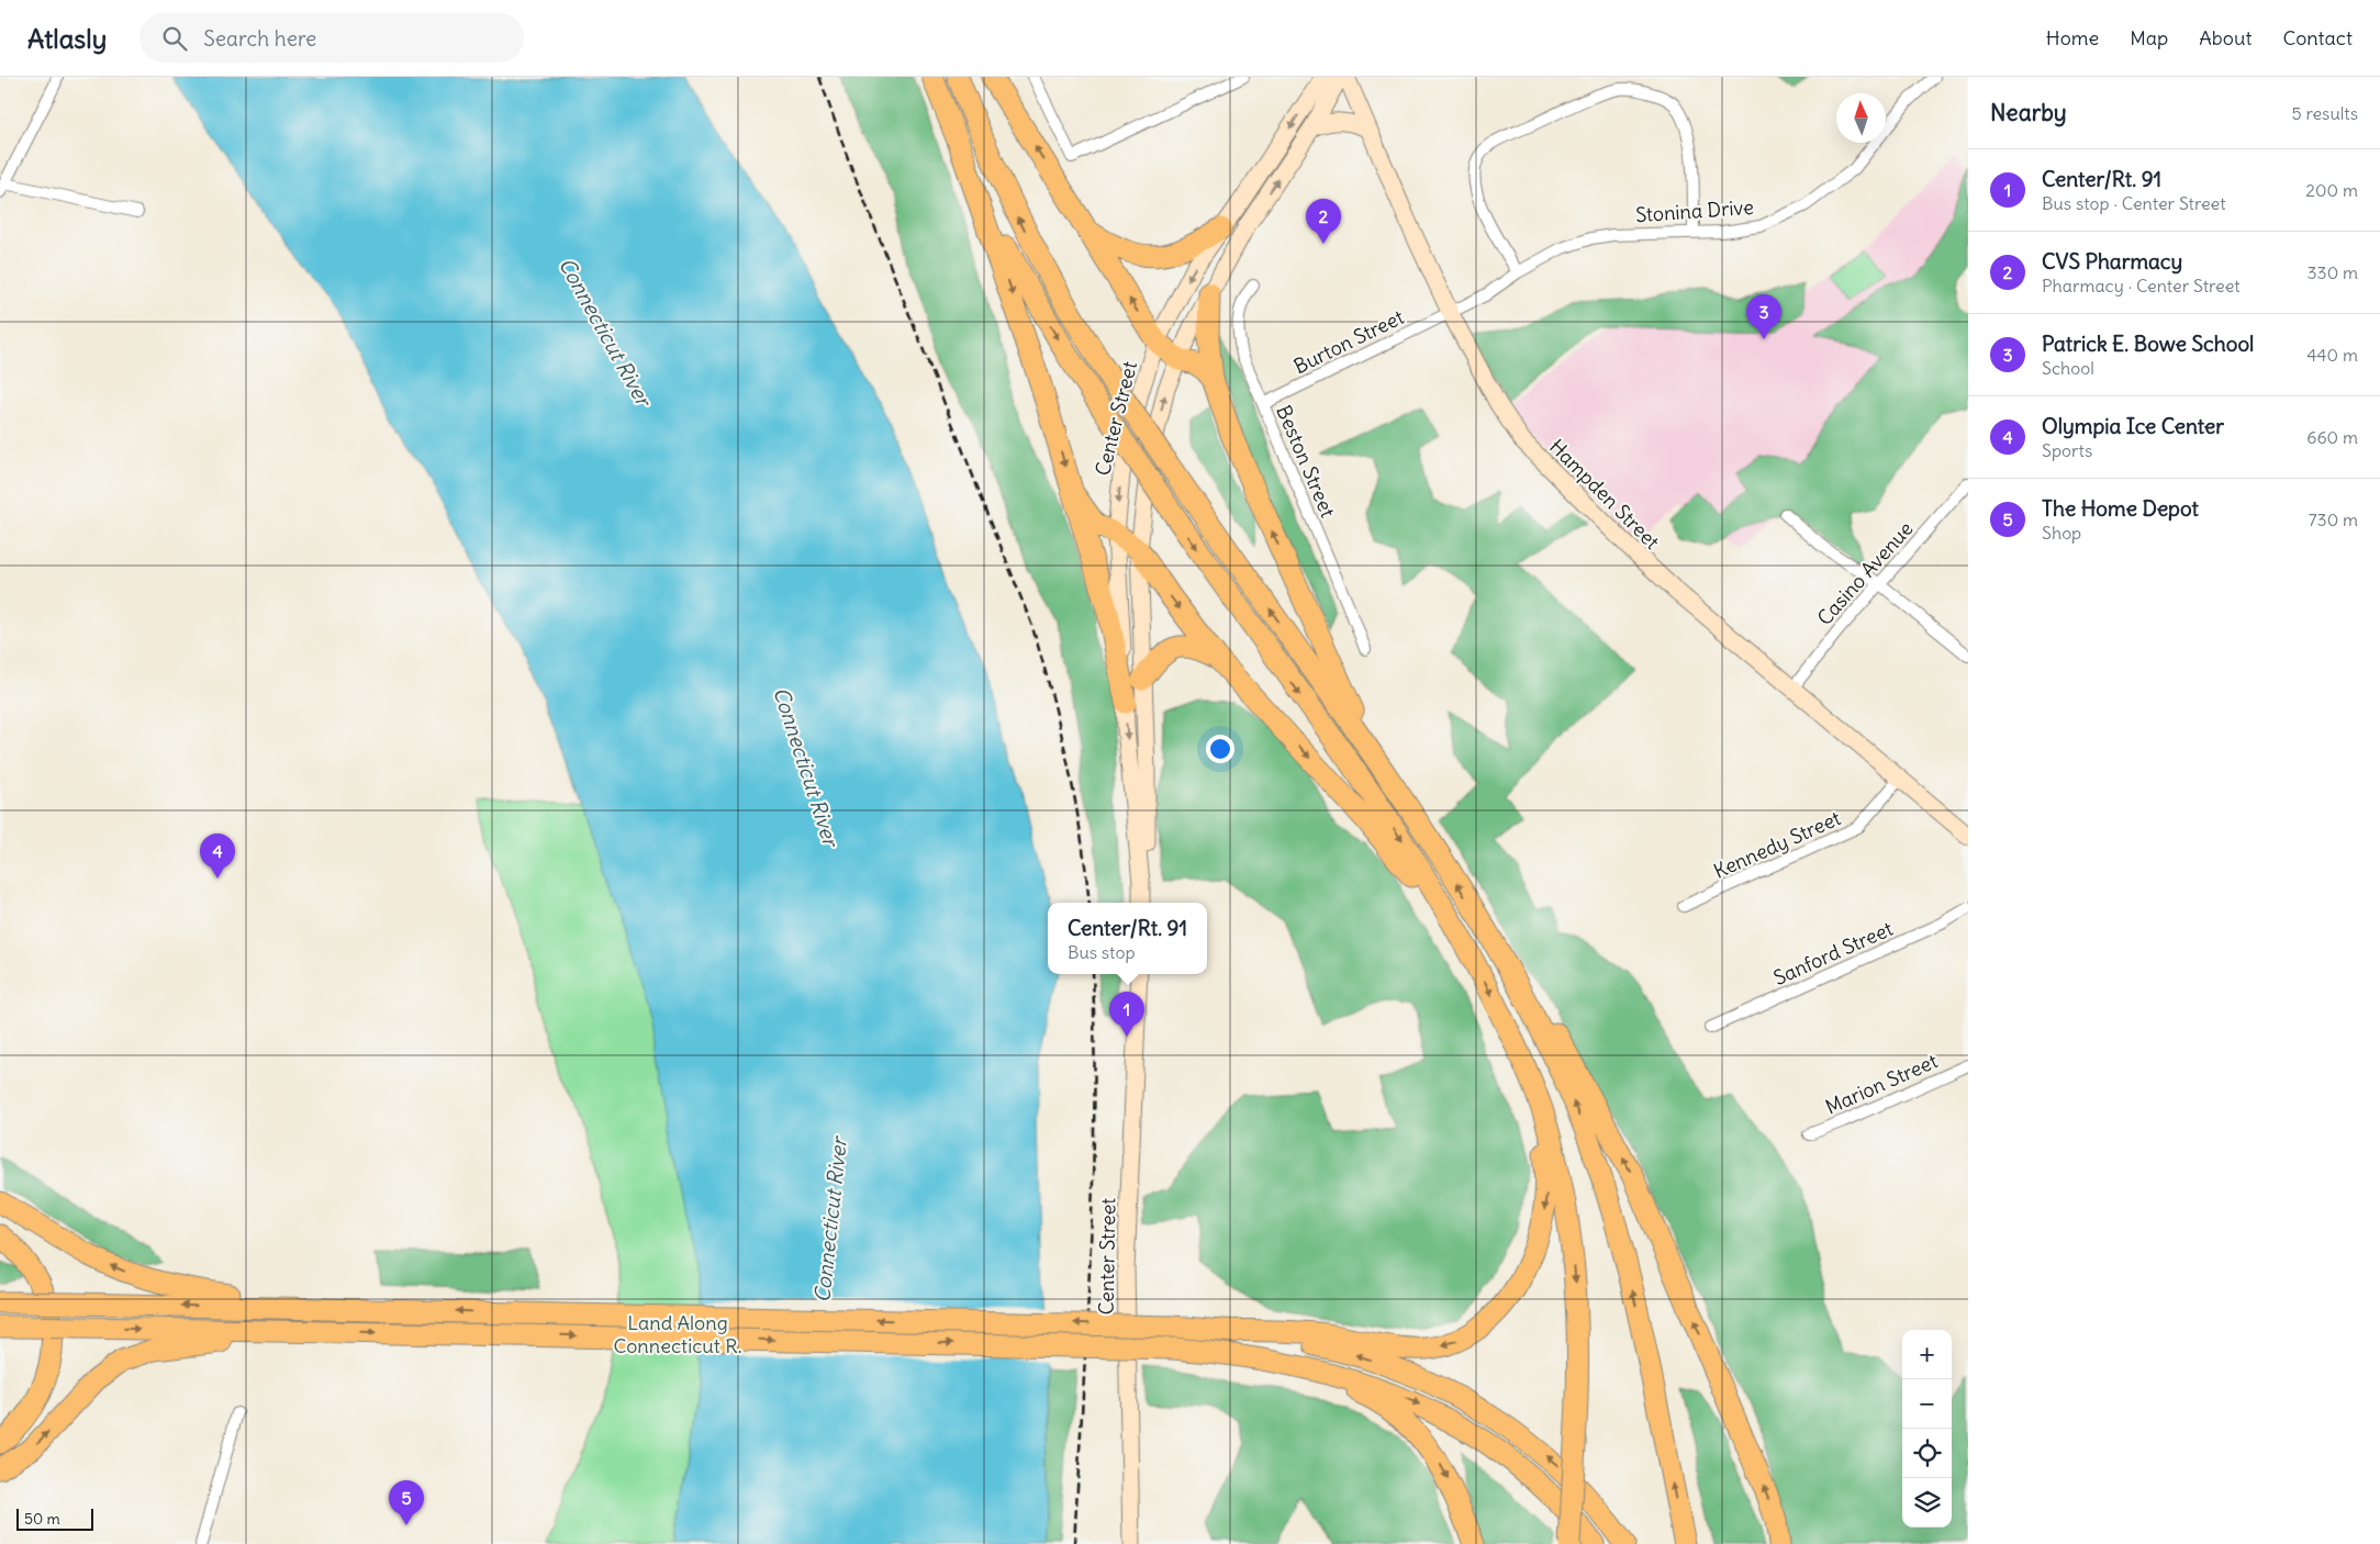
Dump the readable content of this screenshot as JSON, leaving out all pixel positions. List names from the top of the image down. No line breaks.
{"streets":{"main road":["Center Street","Hampden Street"],"street":["Stonina Drive","Burton Street","Beston Street","Casino Avenue","Kennedy Street","Sanford Street","Marion Street"]},"crossings":[["Stonina Drive","Burton Street"],["Stonina Drive","Hampden Street"],["Burton Street","Beston Street"],["Burton Street","Hampden Street"],["Hampden Street","Casino Avenue"],["Hampden Street","Kennedy Street"]],"water":["Connecticut River"],"parks":["Land Along Connecticut R."],"scale_bar":"50 m","north":"top","page":{"header":"Atlasly","search":"Search here","nav":["Home","Map","About","Contact"],"heading":["Nearby","5 results"],"list":[{"mark":"1","name":"Center/Rt. 91","note":"Bus stop · Center Street","value":"200 m"},{"mark":"2","name":"CVS Pharmacy","note":"Pharmacy · Center Street","value":"330 m"},{"mark":"3","name":"Patrick E. Bowe School","note":"School","value":"440 m"},{"mark":"4","name":"Olympia Ice Center","note":"Sports","value":"660 m"},{"mark":"5","name":"The Home Depot","note":"Shop","value":"730 m"}],"pins":["2","3","4","1","5"],"popup":["Center/Rt. 91","Bus stop"],"map_buttons":["+","−"],"scale":"50 m"}}
